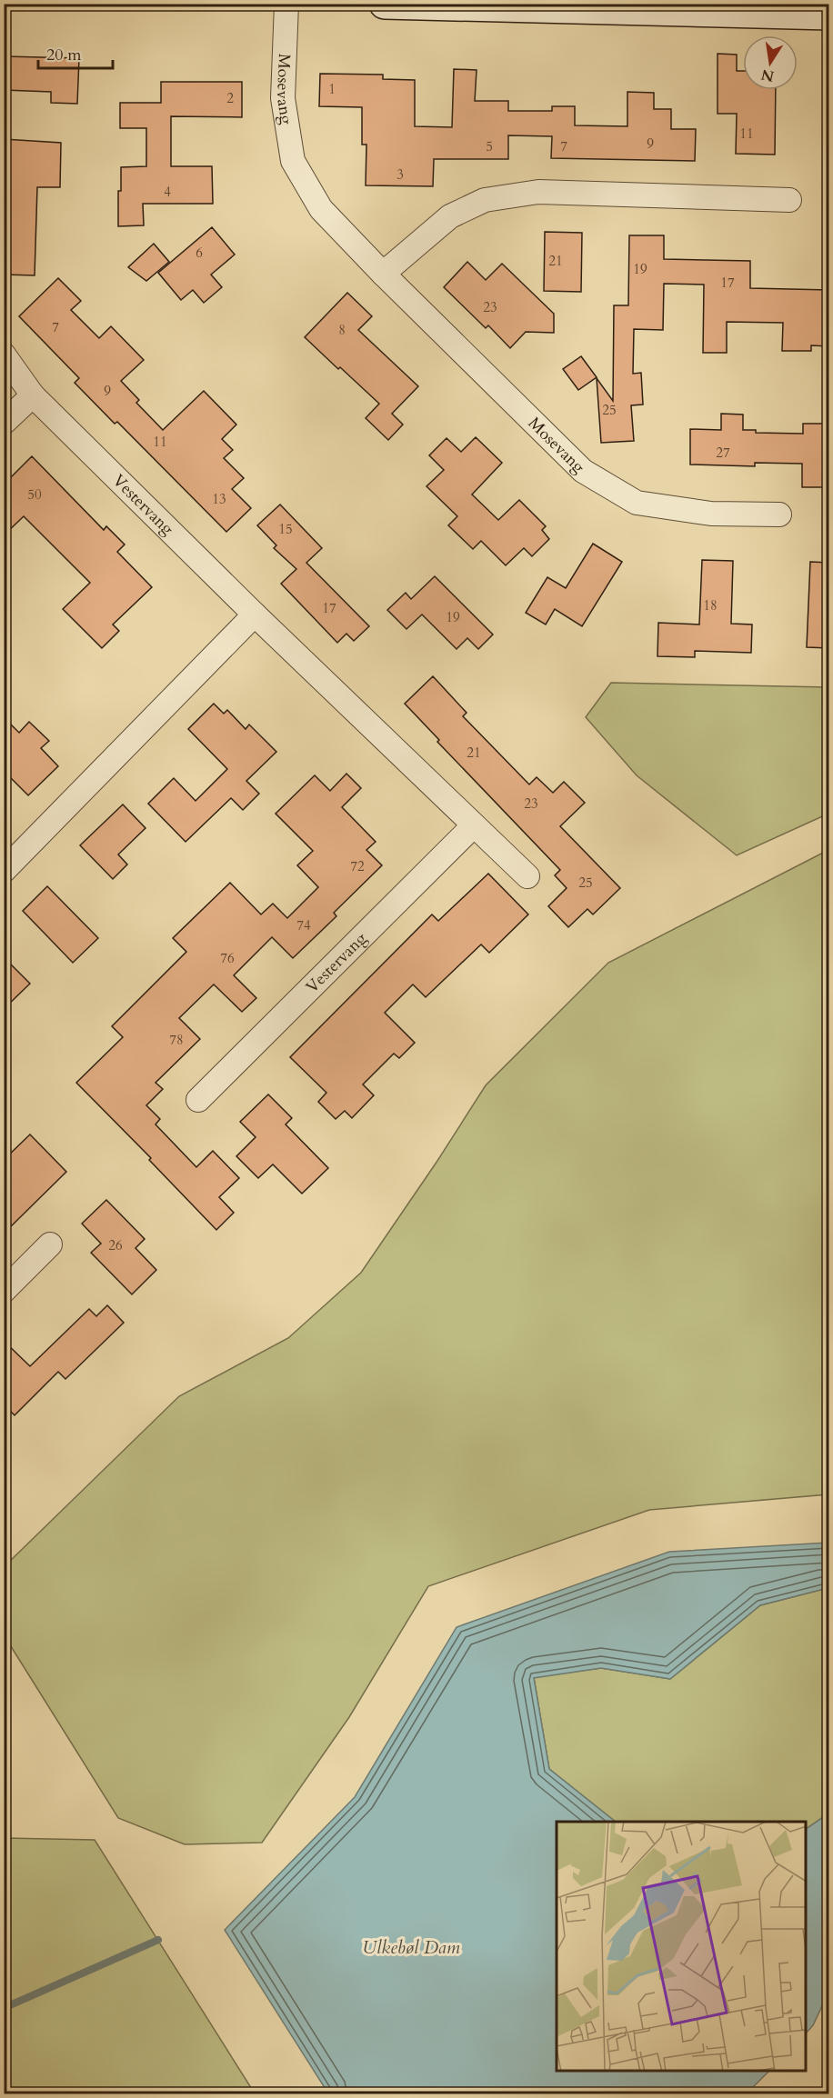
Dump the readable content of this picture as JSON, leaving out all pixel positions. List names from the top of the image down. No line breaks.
{"streets":{"street":["Mosevang","Vestervang"]},"water":["Ulkebøl Dam"],"house_numbers":["1","2","11","9","5","7","3","4","6","21","19","17","23","7","8","9","25","11","27","50","13","15","18","17","19","21","23","72","25","74","76","78","26"],"scale_bar":"20 m","north":"bottom"}
